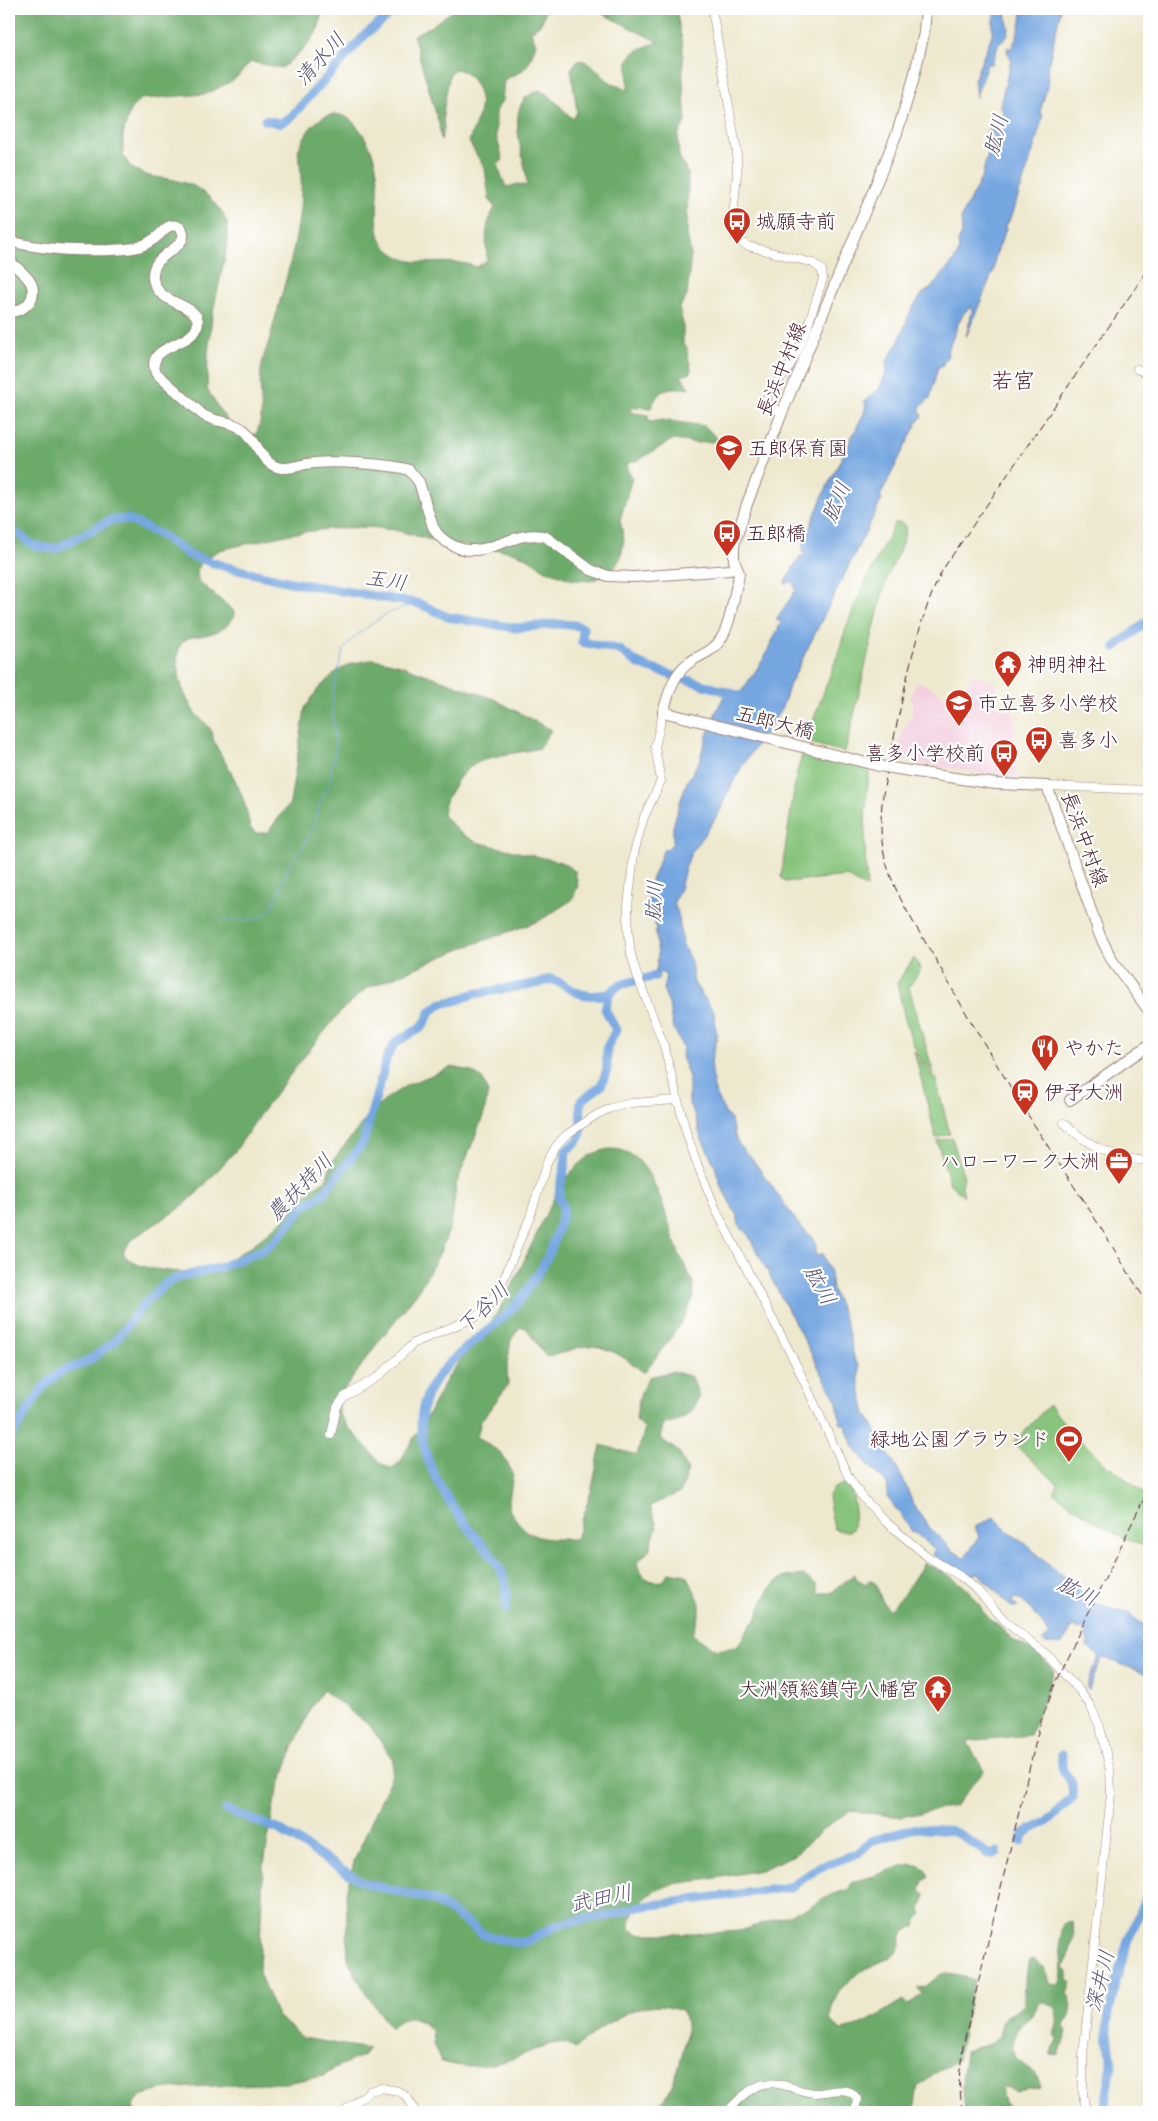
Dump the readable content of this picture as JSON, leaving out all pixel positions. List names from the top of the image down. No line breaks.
{"streets":{"main road":["長浜中村線","五郎大橋"]},"crossings":[["長浜中村線","五郎大橋"]],"districts":["若宮"],"water":["清水川","肱川","玉川","農扶持川","下谷川","武田川","深井川"],"places":{"bus stop":["城願寺前","五郎橋","喜多小","喜多小学校前"],"school or university":["五郎保育園","市立喜多小学校"],"temple":["神明神社","大洲領総鎮守八幡宮"],"restaurant":["やかた"],"station":["伊予大洲"],"office":["ハローワーク大洲"],"sports":["緑地公園グラウンド"]}}
